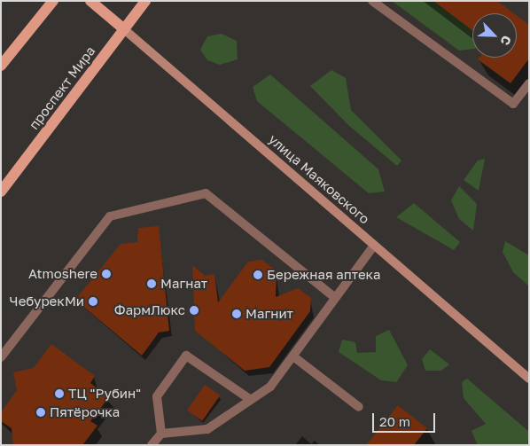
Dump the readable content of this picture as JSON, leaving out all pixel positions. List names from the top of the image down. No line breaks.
{"streets":{"main road":["проспект Мира","улица Маяковского"]},"crossings":[["проспект Мира","улица Маяковского"]],"places":["Atmoshere","Бережная аптека","Магнат","ЧебурекМи","ФармЛюкс","Магнит","ТЦ \"Рубин\"","Пятёрочка"],"scale_bar":"20 m","north":"bottom right"}
